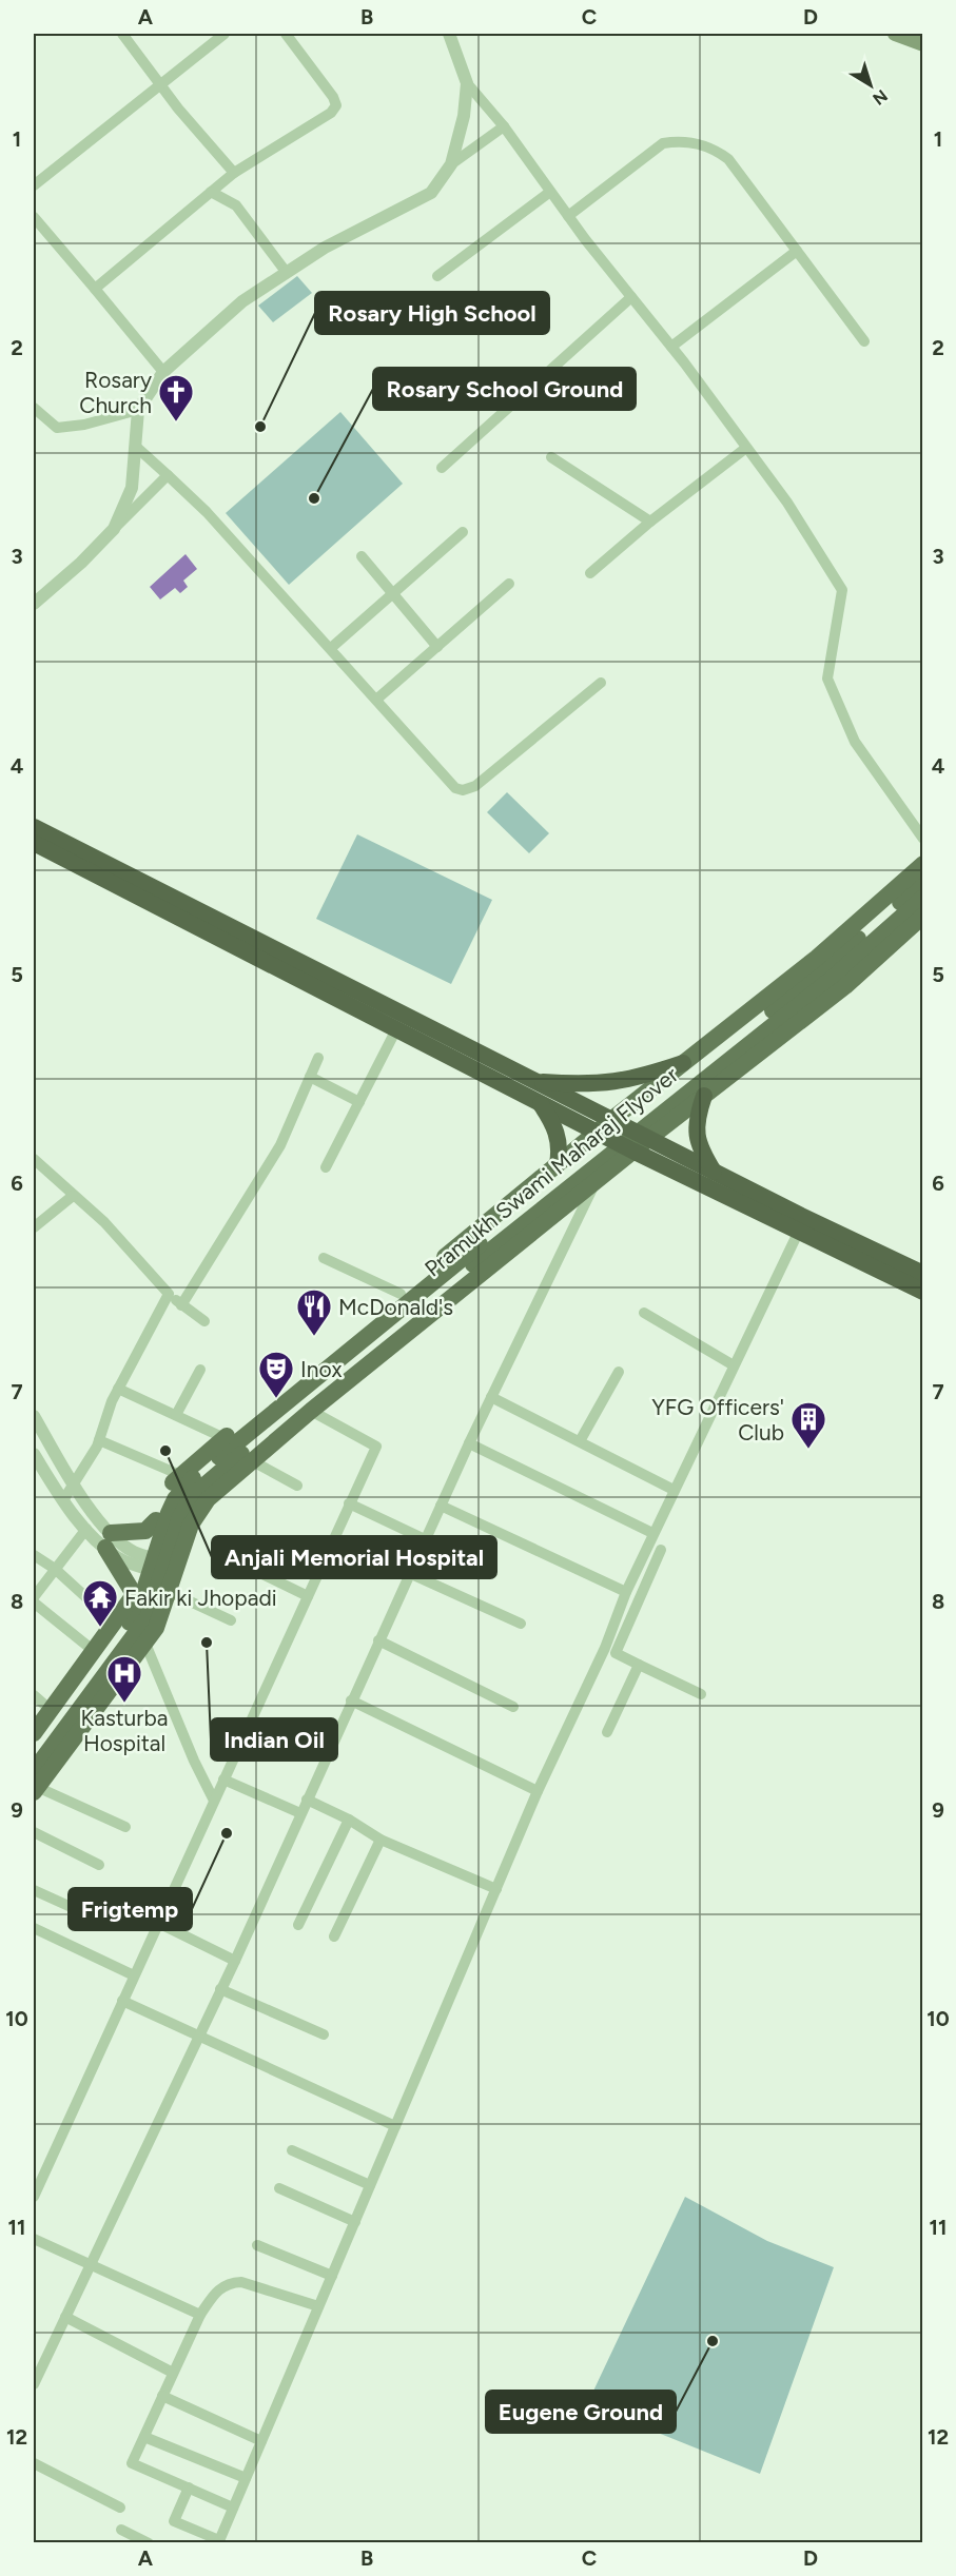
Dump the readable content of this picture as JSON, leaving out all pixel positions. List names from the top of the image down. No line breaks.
{"streets":{"main road":["Pramukh Swami Maharaj Flyover"]},"places":{"church":["Rosary Church"],"other":["Rosary High School","Rosary School Ground","Anjali Memorial Hospital","Indian Oil","Frigtemp","Eugene Ground"],"restaurant":["McDonald's"],"theatre":["Inox"],"building":["YFG Officers' Club"],"temple":["Fakir ki Jhopadi"],"hospital":["Kasturba Hospital"]},"north":"bottom right","grid":{"columns":["A","B","C","D"],"rows":["1","2","3","4","5","6","7","8","9","10","11","12"]}}
